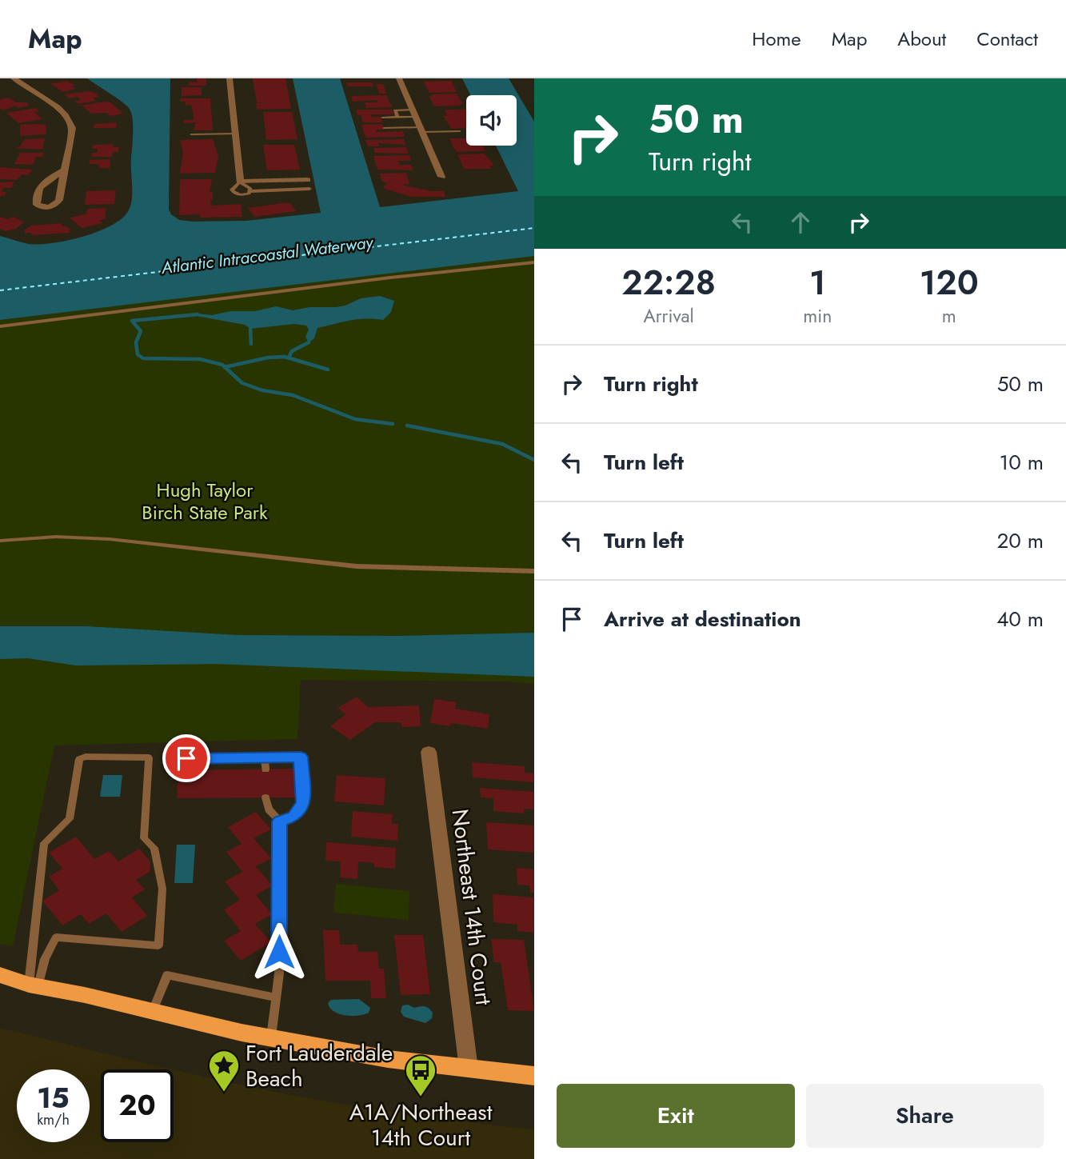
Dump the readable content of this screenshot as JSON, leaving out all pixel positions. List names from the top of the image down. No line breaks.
{"streets":{"street":["Northeast 14th Court"]},"water":["Atlantic Intracoastal Waterway"],"parks":["Hugh Taylor Birch State Park"],"places":{"place":["Fort Lauderdale Beach"],"bus stop":["A1A/Northeast 14th Court"]},"page":{"header":"Map","nav":["Home","Map","About","Contact"],"turn":["50 m","Turn right"],"eta":["22:28","Arrival","1","min","120","m"],"list":[{"name":"Turn right","value":"50 m"},{"name":"Turn left","value":"10 m"},{"name":"Turn left","value":"20 m"},{"name":"Arrive at destination","value":"40 m"}],"speed":"15 km/h","limit":"20","buttons":["Exit","Share"]}}
